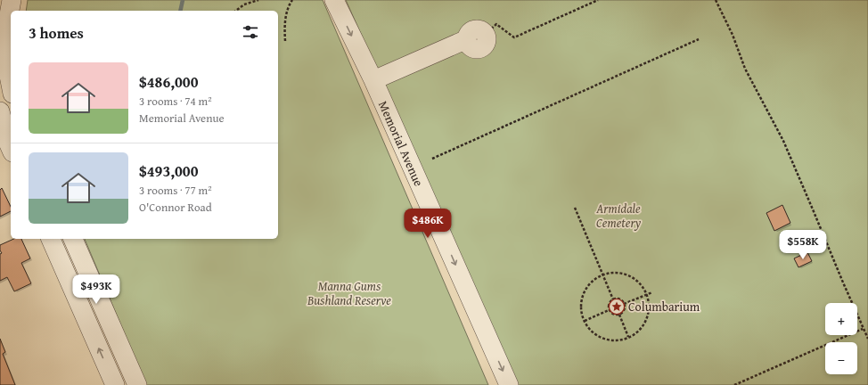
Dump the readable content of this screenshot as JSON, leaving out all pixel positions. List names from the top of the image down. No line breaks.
{"streets":{"street":["Memorial Avenue"]},"one_way":["Memorial Avenue"],"parks":["Armidale Cemetery","Manna Gums Bushland Reserve"],"places":{"place":["Columbarium"]},"page":{"heading":"3 homes","list":[{"name":"$486,000","note":"3 rooms · 74 m² · Memorial Avenue"},{"name":"$493,000","note":"3 rooms · 77 m² · O'Connor Road"}],"price":["$486K","$558K","$493K"],"map_buttons":["+","−"]}}
